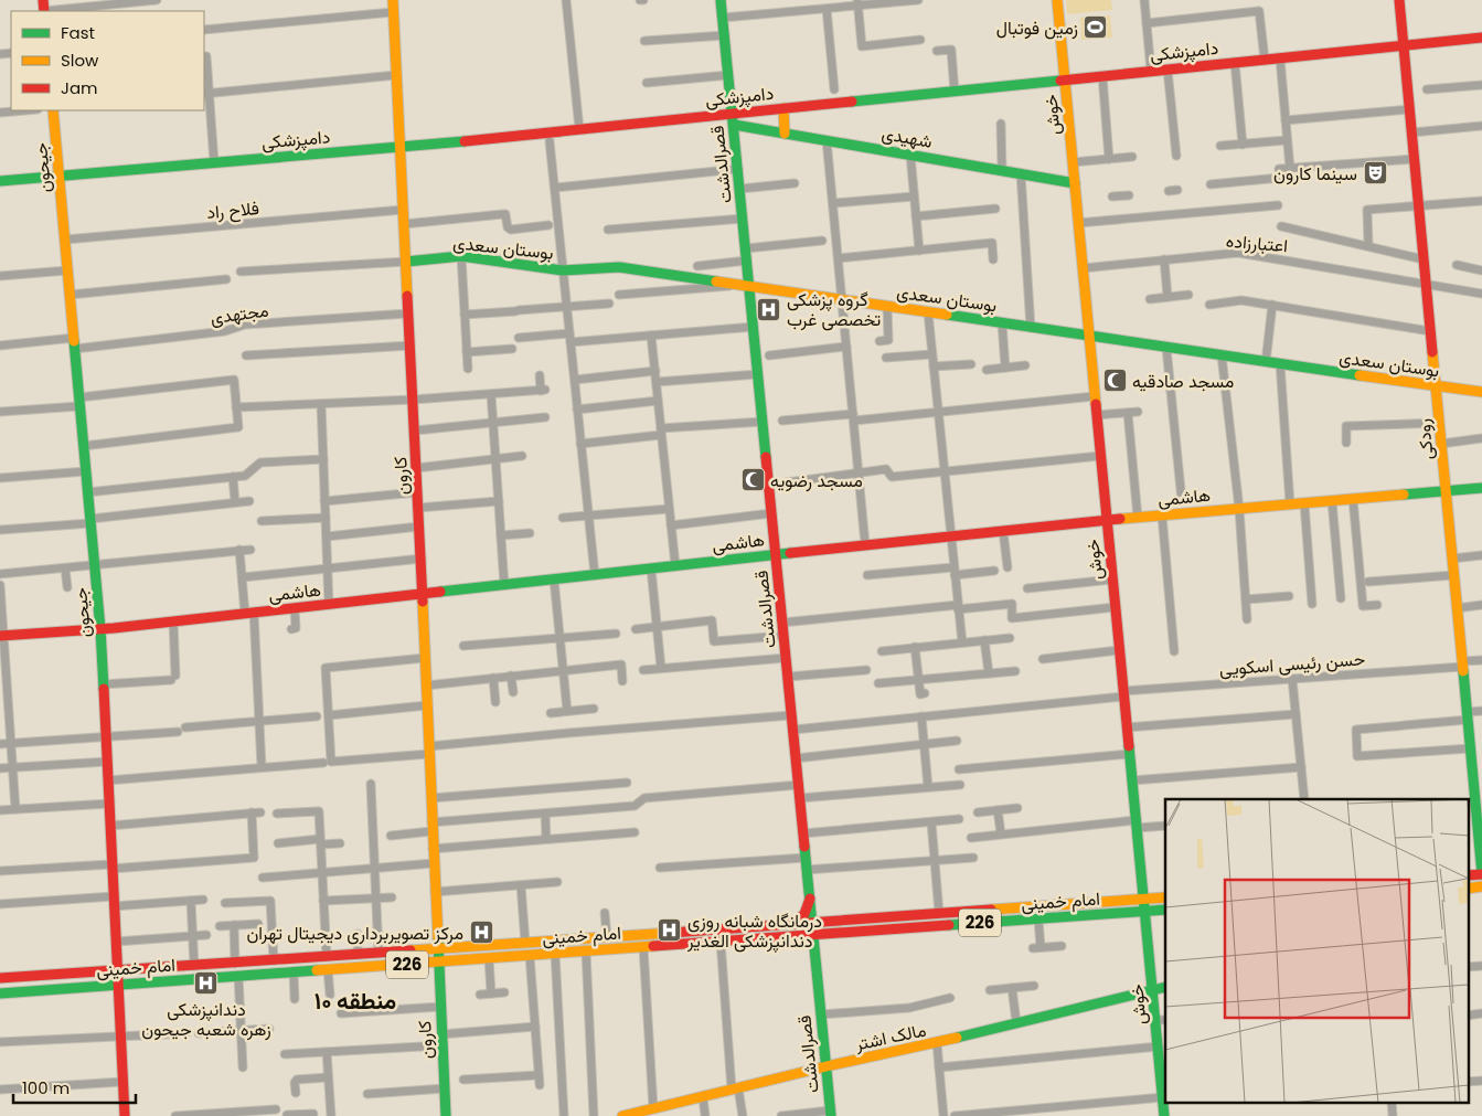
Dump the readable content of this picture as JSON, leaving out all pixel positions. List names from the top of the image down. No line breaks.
{"streets":{"main road":["دامپزشکی","خوش","شهیدی","قصرالدشت","جیحون","بوستان سعدی","رودکی","کارون","هاشمی","امام خمینی","226","مالک اشتر"],"street":["فلاح راد","اعتبارزاده","مجتهدی","حسن رئیسی اسکویی"]},"crossings":[["دامپزشکی","خوش"],["دامپزشکی","قصرالدشت"],["دامپزشکی","جیحون"],["دامپزشکی","رودکی"],["دامپزشکی","کارون"],["خوش","شهیدی"],["خوش","اعتبارزاده"],["خوش","بوستان سعدی"],["خوش","هاشمی"],["خوش","حسن رئیسی اسکویی"],["خوش","امام خمینی"],["خوش","مالک اشتر"],["شهیدی","قصرالدشت"],["قصرالدشت","بوستان سعدی"],["قصرالدشت","هاشمی"],["قصرالدشت","حسن رئیسی اسکویی"],["قصرالدشت","امام خمینی"],["قصرالدشت","مالک اشتر"],["جیحون","فلاح راد"],["جیحون","مجتهدی"],["جیحون","هاشمی"],["جیحون","امام خمینی"],["فلاح راد","کارون"],["اعتبارزاده","رودکی"],["بوستان سعدی","رودکی"],["بوستان سعدی","کارون"],["مجتهدی","کارون"],["رودکی","هاشمی"],["رودکی","حسن رئیسی اسکویی"],["کارون","هاشمی"],["کارون","امام خمینی"]],"districts":["منطقه ۱۰"],"places":{"sports":["زمین فوتبال"],"theatre":["سینما کارون"],"hospital":["گروه پزشکی تخصصی غرب","درمانگاه شبانه روزی دندانپزشکی الغدیر","مرکز تصویربرداری دیجیتال تهران","دندانپزشکی زهره شعبه جیحون"],"mosque":["مسجد صادقیه","مسجد رضویه"]},"legend":["Fast","Slow","Jam"],"scale_bar":"100 m"}
